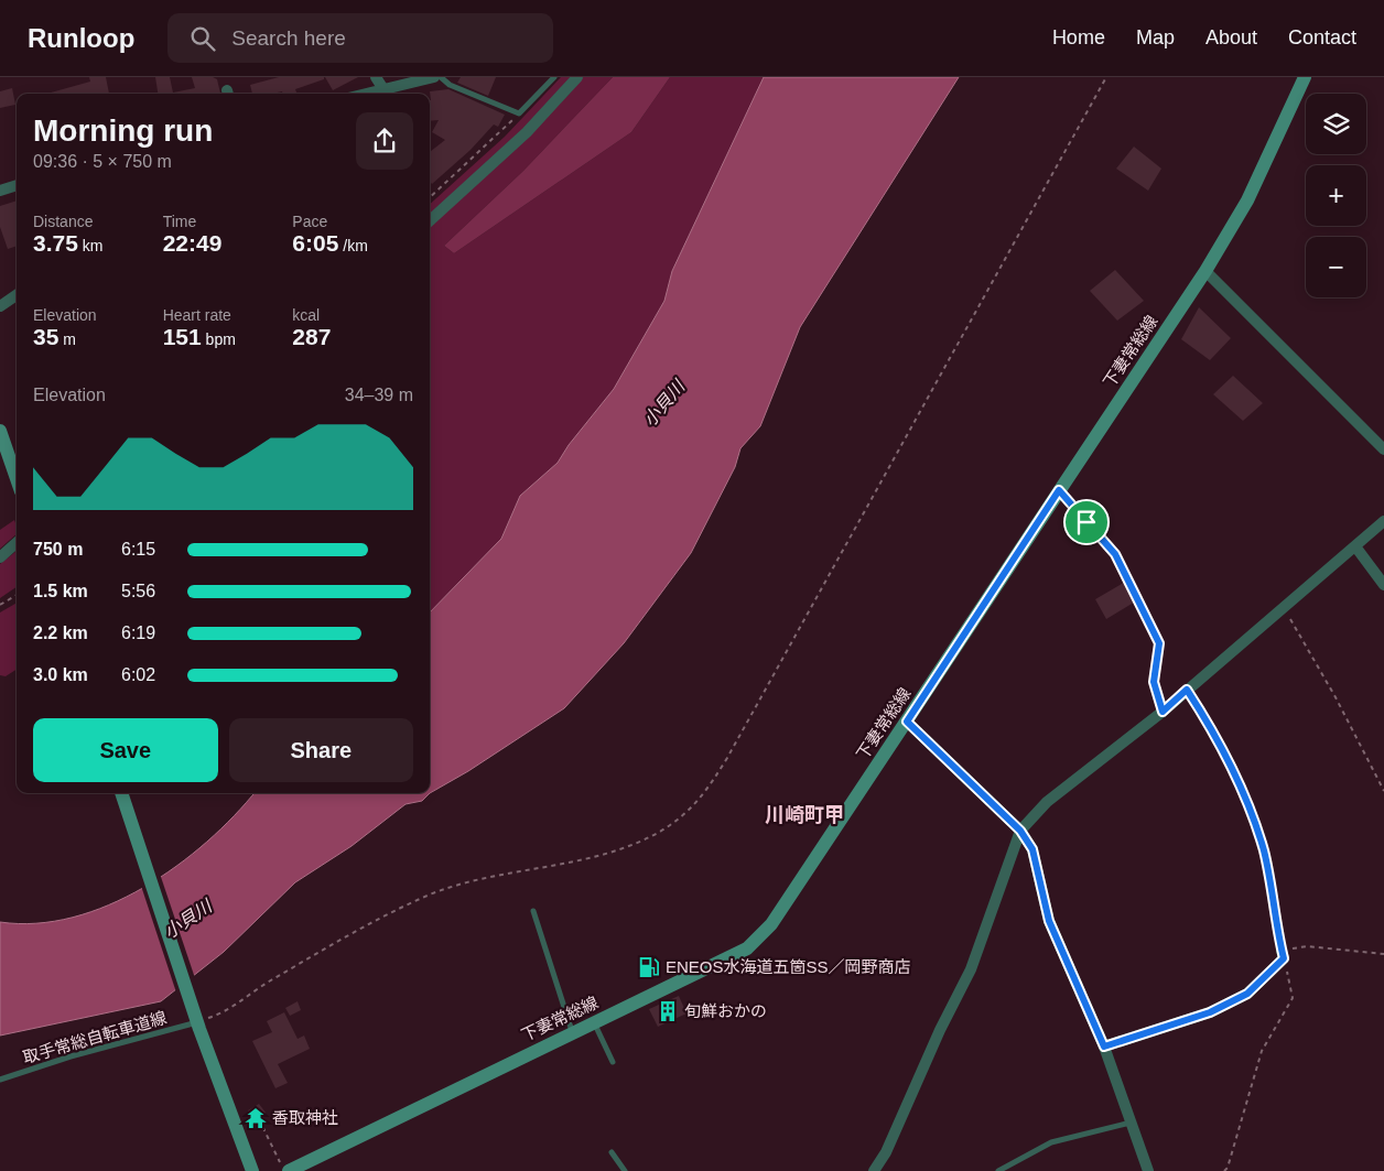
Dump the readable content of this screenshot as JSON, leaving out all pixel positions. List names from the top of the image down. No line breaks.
{"streets":{"main road":["下妻常総線"],"lane":["取手常総自転車道線"]},"districts":["川崎町甲"],"water":["小貝川"],"places":{"fuel station":["ENEOS水海道五箇SS／岡野商店"],"building":["旬鮮おかの"],"temple":["香取神社"]},"page":{"header":"Runloop","search":"Search here","nav":["Home","Map","About","Contact"],"map_buttons":["+","−"],"heading":["Morning run","09:36 · 5 × 750 m"],"stats":[["Distance","3.75 km"],["Time","22:49"],["Pace","6:05 /km"],["Elevation","35 m"],["Heart rate","151 bpm"],["kcal","287"]],"chart":["Elevation","34–39 m"],"list":[{"name":"750 m","note":"6:15"},{"name":"1.5 km","note":"5:56"},{"name":"2.2 km","note":"6:19"},{"name":"3.0 km","note":"6:02"}],"buttons":["Save","Share"]}}
